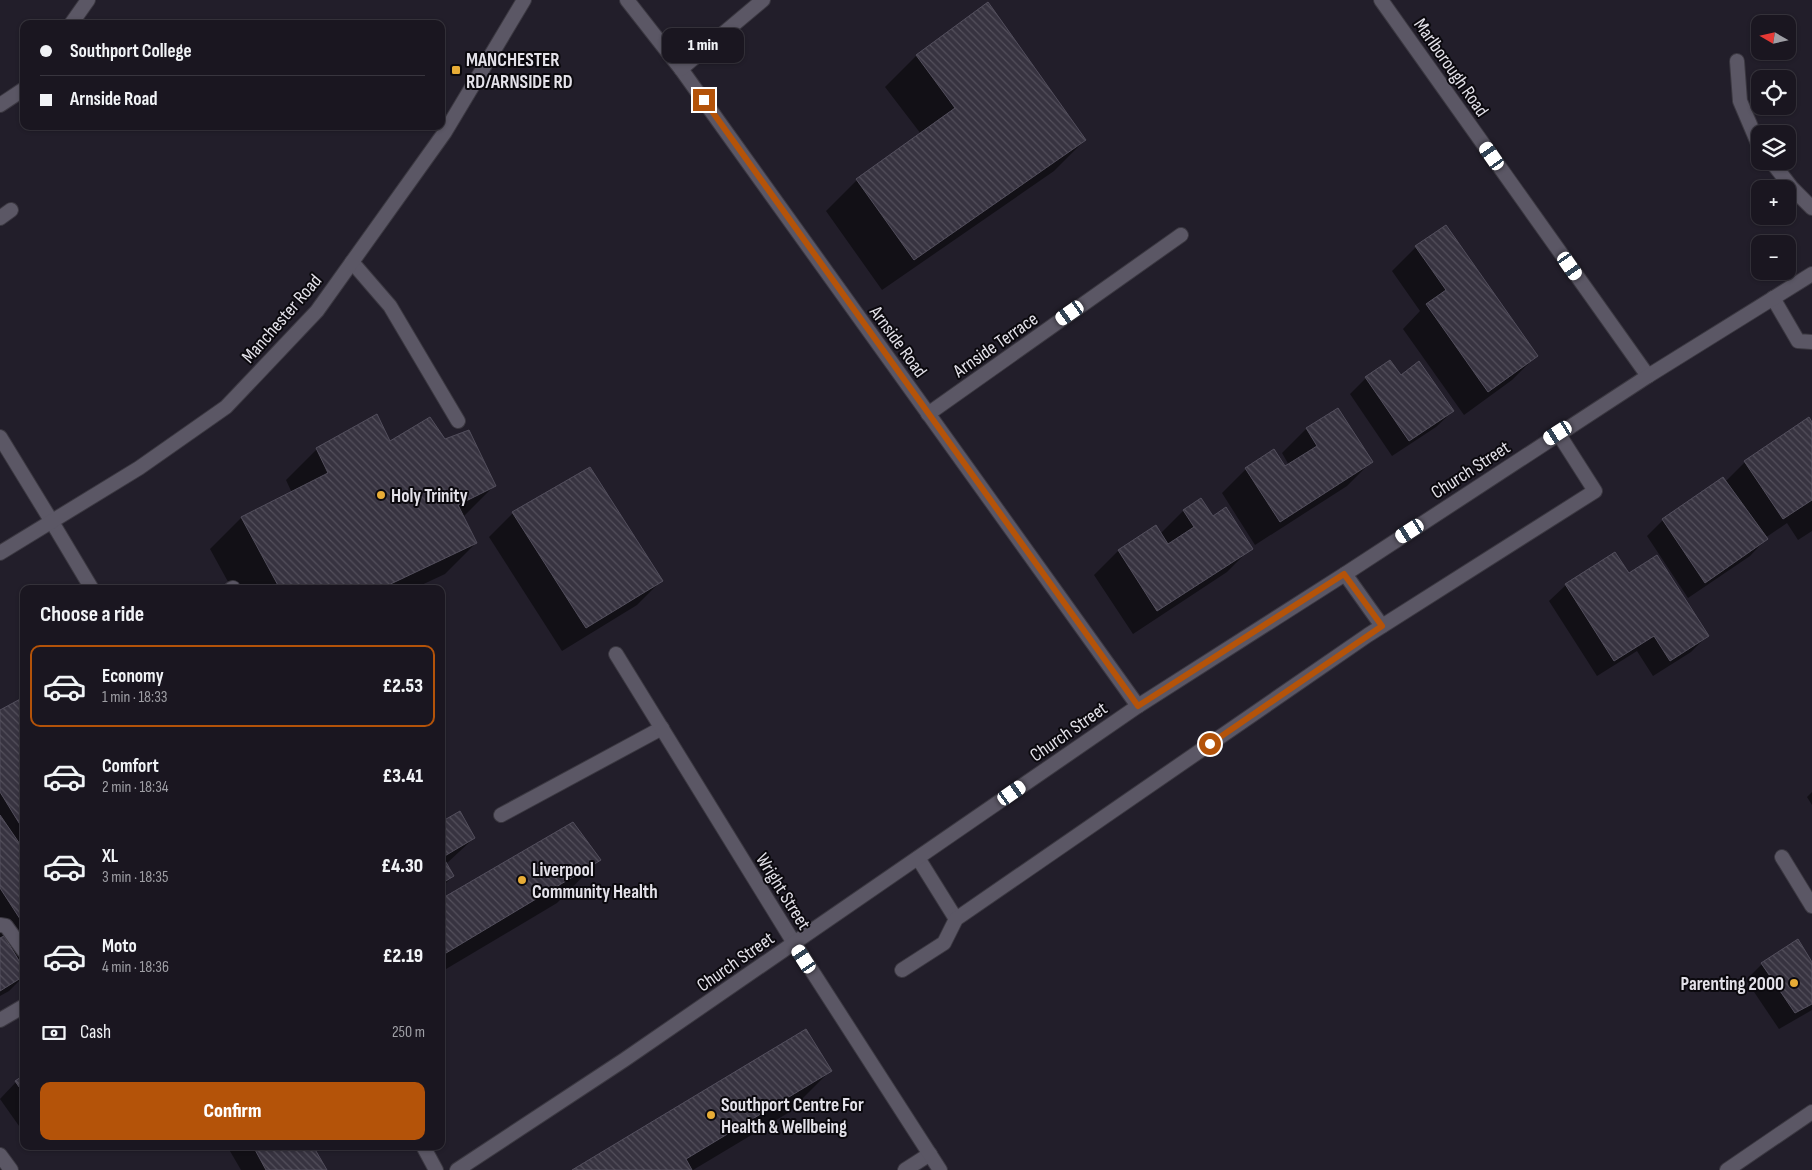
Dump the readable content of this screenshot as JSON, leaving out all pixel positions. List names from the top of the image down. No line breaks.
{"streets":{"street":["Marlborough Road","Manchester Road","Arnside Road","Arnside Terrace","Church Street","Wright Street"]},"crossings":[["Marlborough Road","Church Street"],["Arnside Road","Arnside Terrace"],["Arnside Road","Church Street"],["Church Street","Wright Street"]],"places":{"transit":["MANCHESTER RD/ARNSIDE RD"],"other":["Holy Trinity","Liverpool Community Health","Parenting 2000","Southport Centre For Health & Wellbeing"]},"north":"left","page":{"map_buttons":["+","−"],"banner":["Southport College","Arnside Road"],"bubble":"1 min","heading":"Choose a ride","list":[{"name":"Economy","note":"1 min · 18:33","value":"£2.53"},{"name":"Comfort","note":"2 min · 18:34","value":"£3.41"},{"name":"XL","note":"3 min · 18:35","value":"£4.30"},{"name":"Moto","note":"4 min · 18:36","value":"£2.19"}],"pay":["Cash","250 m"],"buttons":"Confirm"}}
